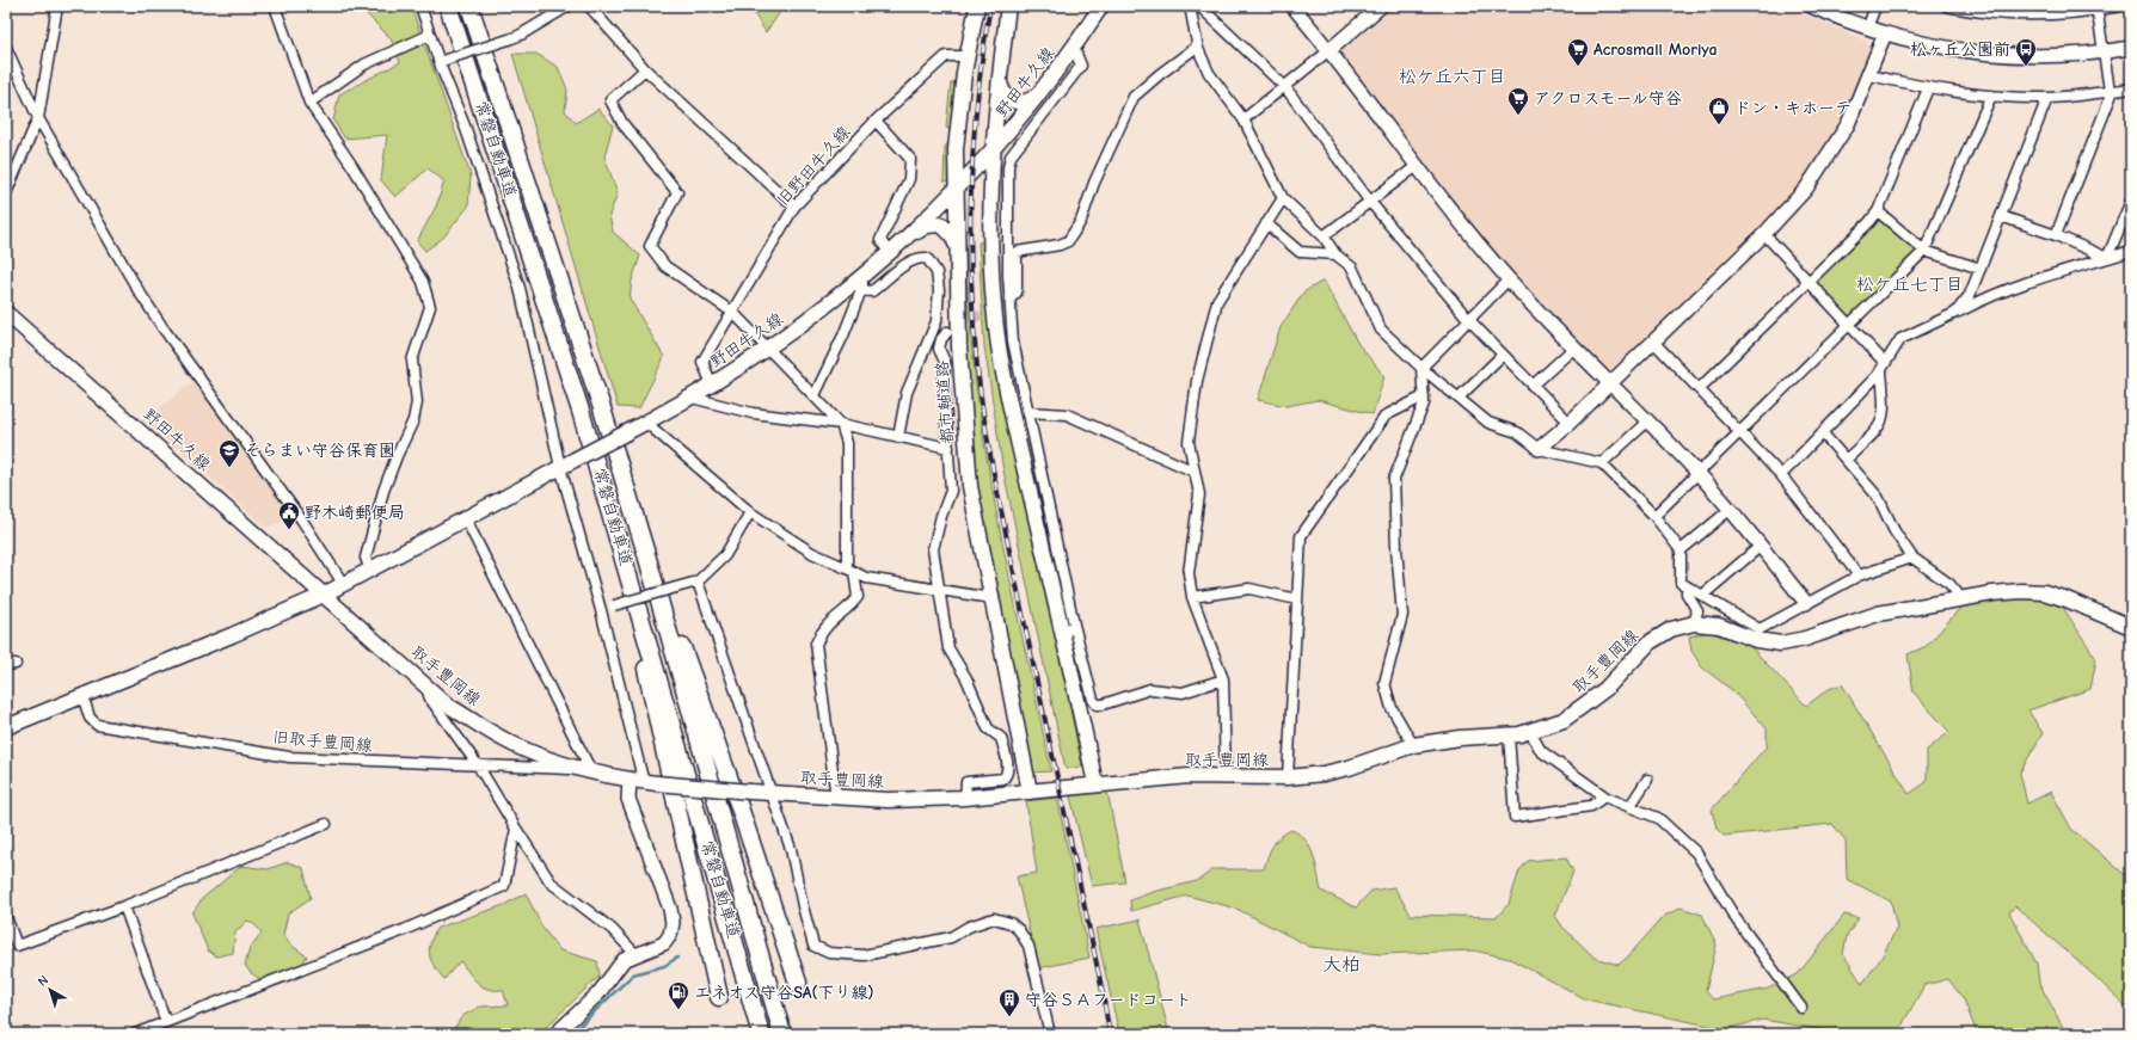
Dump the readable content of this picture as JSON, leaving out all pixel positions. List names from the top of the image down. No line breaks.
{"streets":{"highway":["常磐自動車道"],"main road":["野田牛久線","都市軸道路","取手豊岡線"],"street":["旧野田牛久線","旧取手豊岡線"]},"crossings":[["野田牛久線","旧野田牛久線"],["野田牛久線","都市軸道路"],["野田牛久線","取手豊岡線"],["野田牛久線","旧取手豊岡線"],["旧野田牛久線","都市軸道路"],["都市軸道路","取手豊岡線"],["取手豊岡線","旧取手豊岡線"]],"districts":["松ケ丘六丁目","松ケ丘七丁目","大柏"],"places":{"supermarket":["Acrosmall Moriya","アクロスモール守谷"],"bus stop":["松ヶ丘公園前"],"shop":["ドン・キホーテ"],"school or university":["そらまい守谷保育園"],"public building":["野木崎郵便局"],"fuel station":["エネオス守谷SA(下り線)"],"building":["守谷ＳＡフードコート"]},"north":"top left"}
